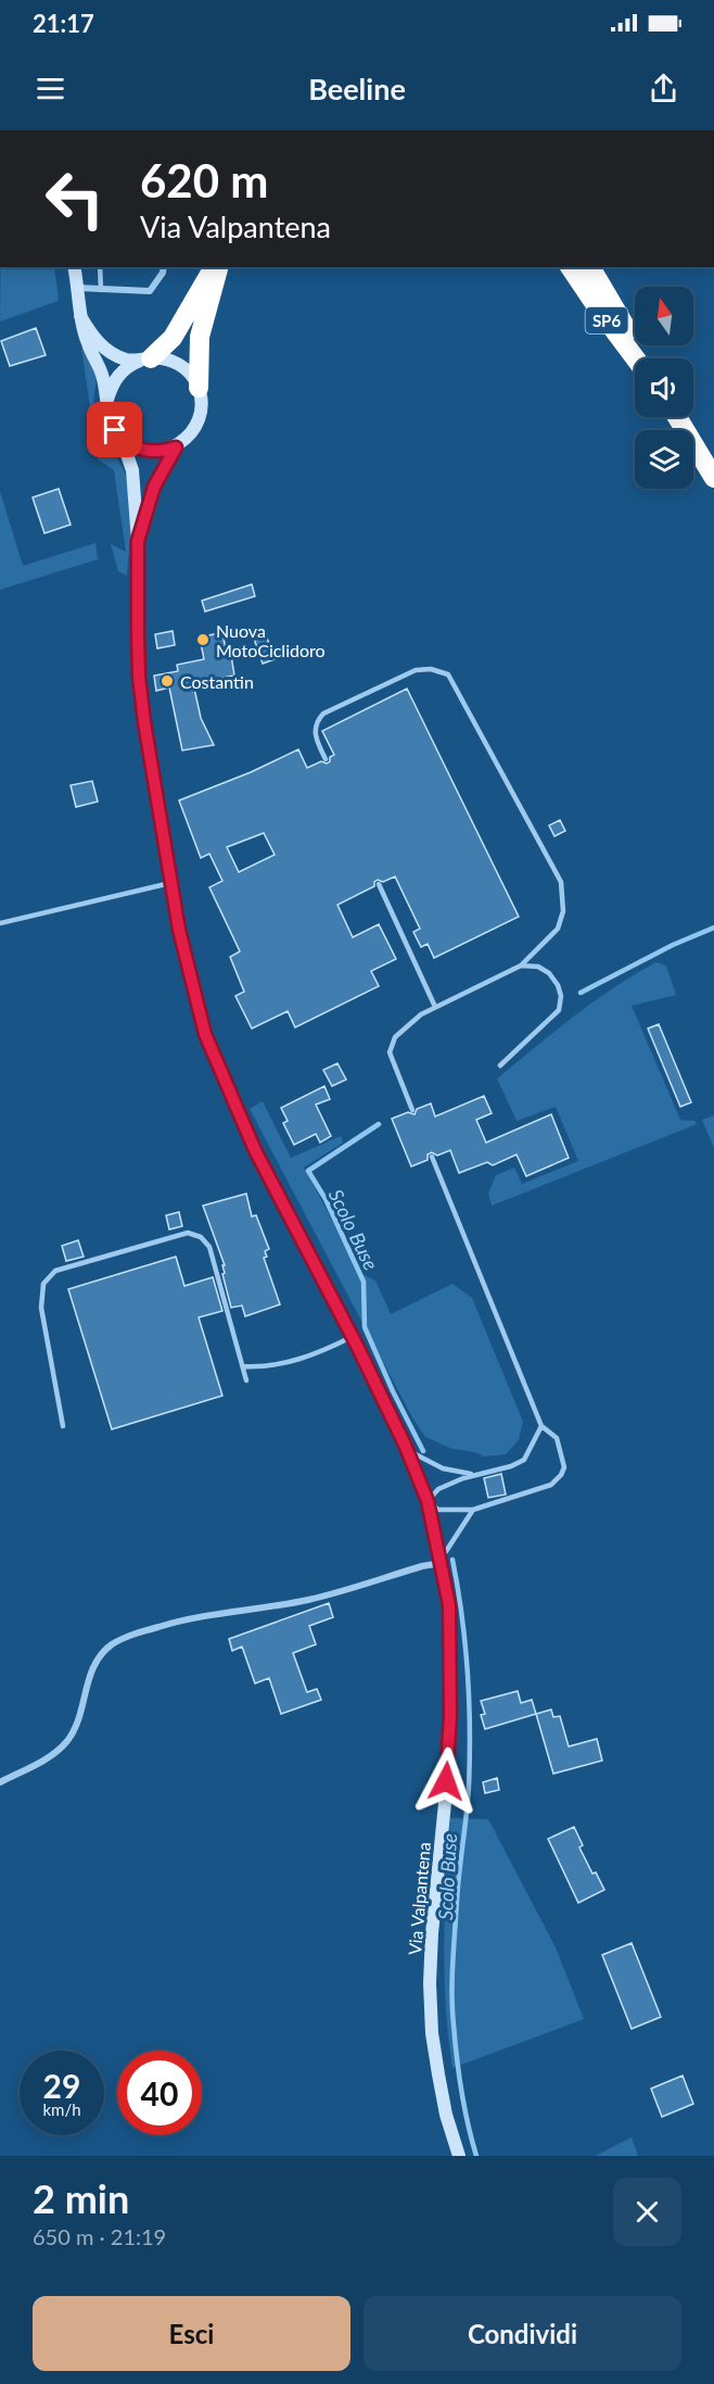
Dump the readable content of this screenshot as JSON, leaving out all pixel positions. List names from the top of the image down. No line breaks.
{"streets":{"highway":["SP6"],"street":["Via Valpantena"]},"water":["Scolo Buse"],"places":["Nuova MotoCiclidoro","Costantin"],"north":"top","page":{"status":"21:17","header":"Beeline","turn":["620 m","Via Valpantena"],"speed":"29 km/h","limit":"40","heading":["2 min","650 m · 21:19"],"buttons":["Esci","Condividi"]}}
